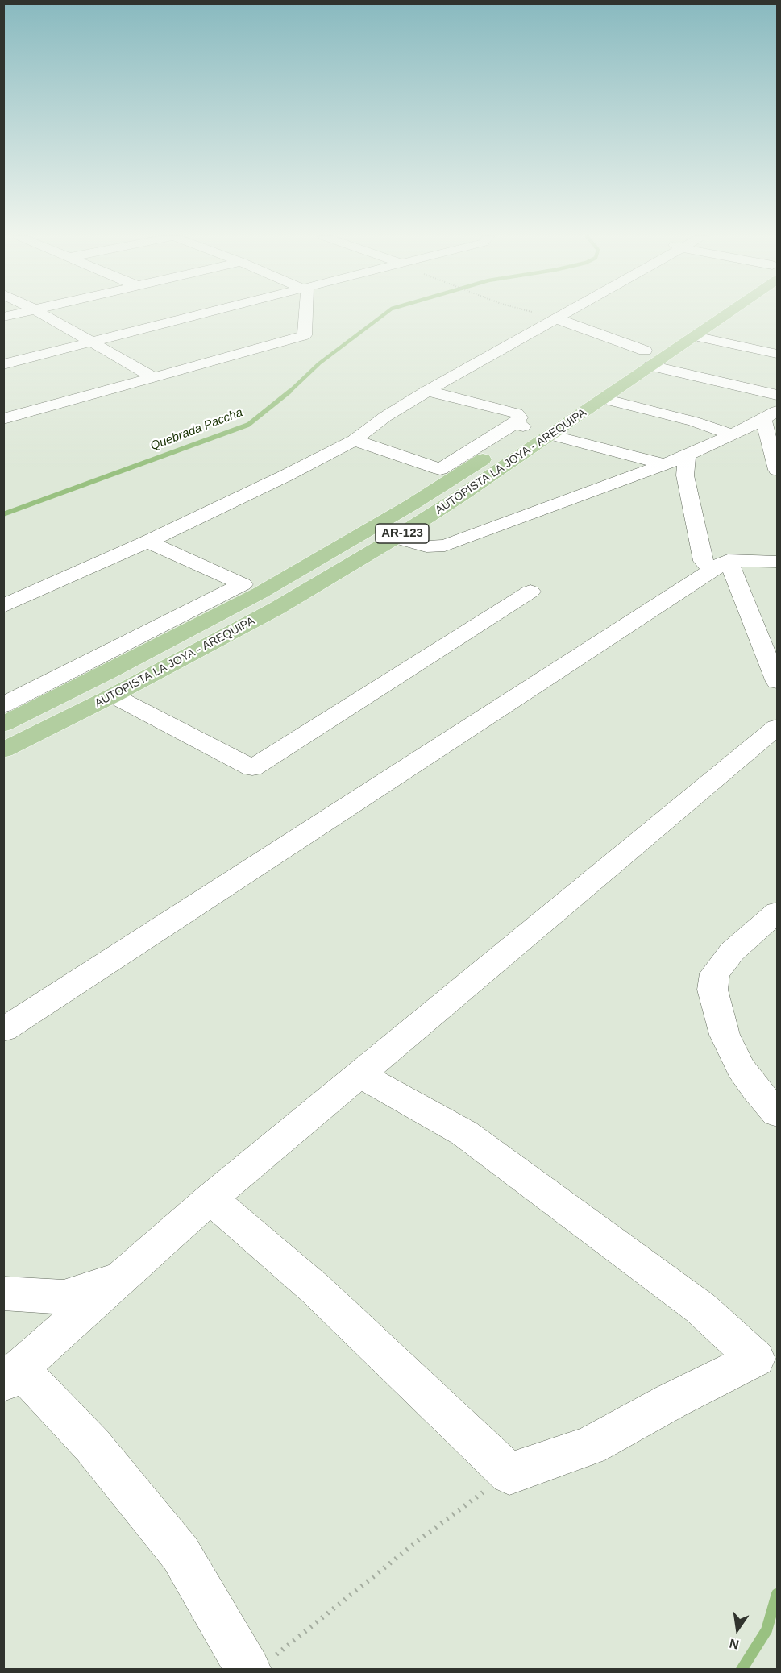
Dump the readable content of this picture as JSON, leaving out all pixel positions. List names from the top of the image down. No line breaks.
{"streets":{"main road":["AUTOPISTA LA JOYA - AREQUIPA","AR-123"]},"water":["Quebrada Paccha"],"north":"bottom"}
